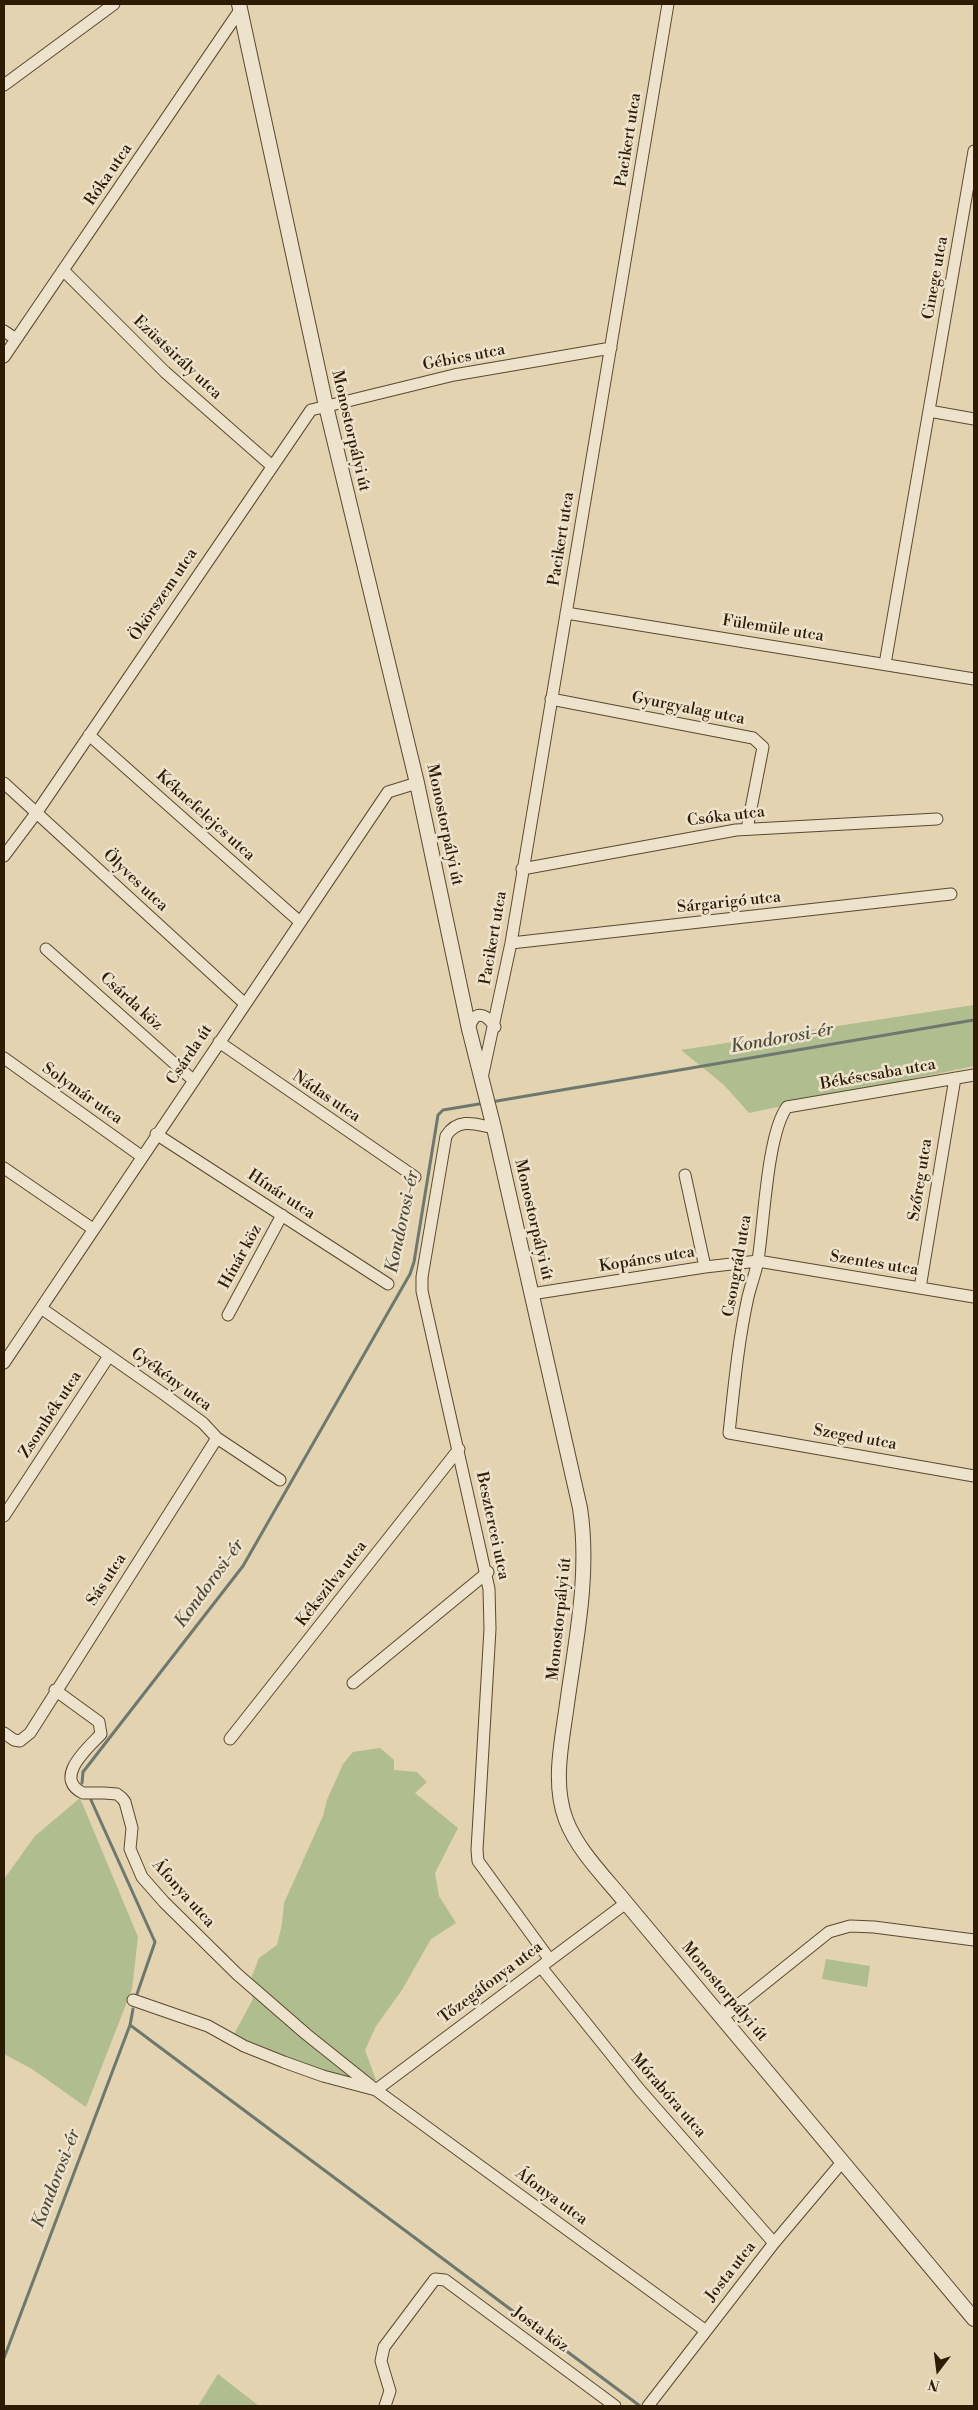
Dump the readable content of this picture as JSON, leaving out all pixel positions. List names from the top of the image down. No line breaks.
{"streets":{"street":["Pacikert utca","Róka utca","Cinege utca","Ezüstsirály utca","Gébics utca","Monostorpályi út","Ökörszem utca","Fülemüle utca","Gyurgyalag utca","Kéknefelejcs utca","Csóka utca","Ölyves utca","Sárgarigó utca","Csárda köz","Csárda út","Békéscsaba utca","Solymár utca","Nádas utca","Szőreg utca","Hínár utca","Hínár köz","Kopáncs utca","Szentes utca","Csongrád utca","Gyékény utca","Zsombék utca","Szeged utca","Besztercei utca","Sás utca","Kékszilva utca","Áfonya utca","Tőzegáfonya utca","Mórabóra utca","Josta utca","Josta köz"]},"crossings":[["Pacikert utca","Gébics utca"],["Pacikert utca","Monostorpályi út"],["Pacikert utca","Fülemüle utca"],["Pacikert utca","Gyurgyalag utca"],["Pacikert utca","Csóka utca"],["Pacikert utca","Sárgarigó utca"],["Róka utca","Ezüstsirály utca"],["Róka utca","Monostorpályi út"],["Cinege utca","Fülemüle utca"],["Ezüstsirály utca","Ökörszem utca"],["Gébics utca","Monostorpályi út"],["Gébics utca","Ökörszem utca"],["Monostorpályi út","Ökörszem utca"],["Monostorpályi út","Csárda út"],["Monostorpályi út","Kopáncs utca"],["Monostorpályi út","Besztercei utca"],["Monostorpályi út","Tőzegáfonya utca"],["Monostorpályi út","Josta utca"],["Ökörszem utca","Kéknefelejcs utca"],["Ökörszem utca","Ölyves utca"],["Gyurgyalag utca","Csóka utca"],["Kéknefelejcs utca","Csárda út"],["Ölyves utca","Csárda út"],["Csárda köz","Csárda út"],["Csárda út","Solymár utca"],["Csárda út","Nádas utca"],["Csárda út","Hínár utca"],["Csárda út","Gyékény utca"],["Békéscsaba utca","Szőreg utca"],["Békéscsaba utca","Csongrád utca"],["Szőreg utca","Szentes utca"],["Hínár utca","Hínár köz"],["Kopáncs utca","Szentes utca"],["Kopáncs utca","Csongrád utca"],["Szentes utca","Csongrád utca"],["Csongrád utca","Szeged utca"],["Gyékény utca","Zsombék utca"],["Gyékény utca","Sás utca"],["Besztercei utca","Kékszilva utca"],["Besztercei utca","Tőzegáfonya utca"],["Sás utca","Áfonya utca"],["Áfonya utca","Tőzegáfonya utca"],["Áfonya utca","Josta utca"],["Tőzegáfonya utca","Mórabóra utca"],["Mórabóra utca","Josta utca"]],"water":["Kondorosi-ér"],"north":"bottom"}
